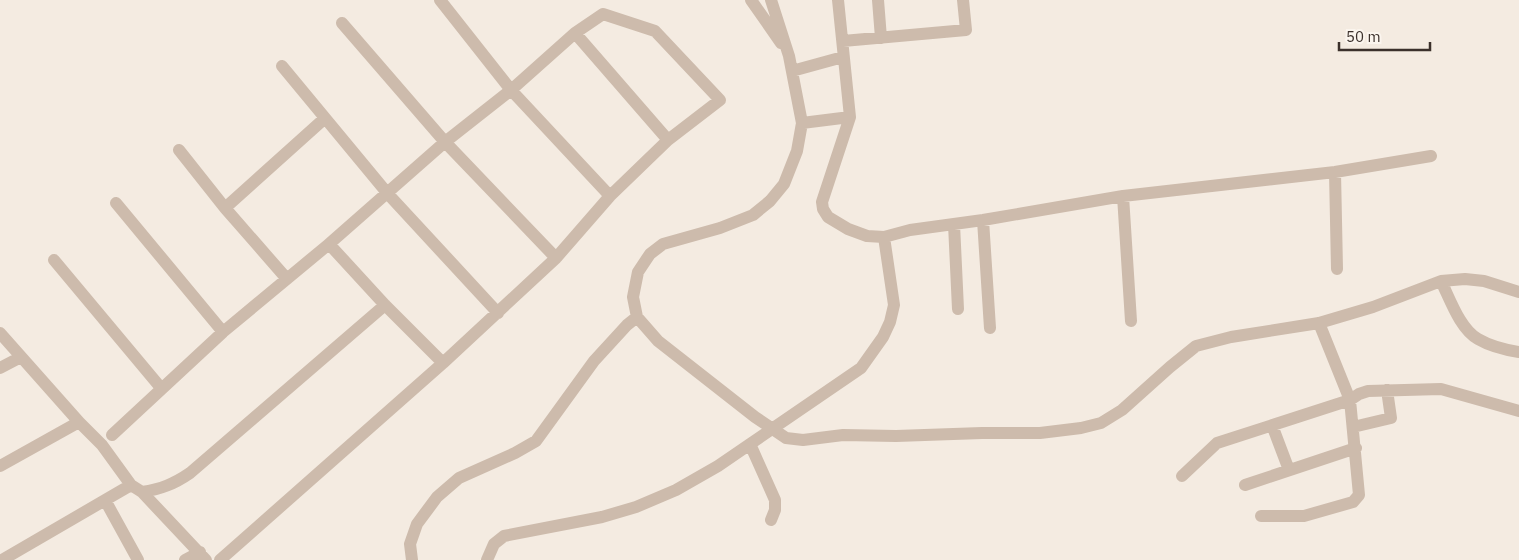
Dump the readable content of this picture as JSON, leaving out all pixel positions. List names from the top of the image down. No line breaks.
{"scale_bar":"50 m"}
